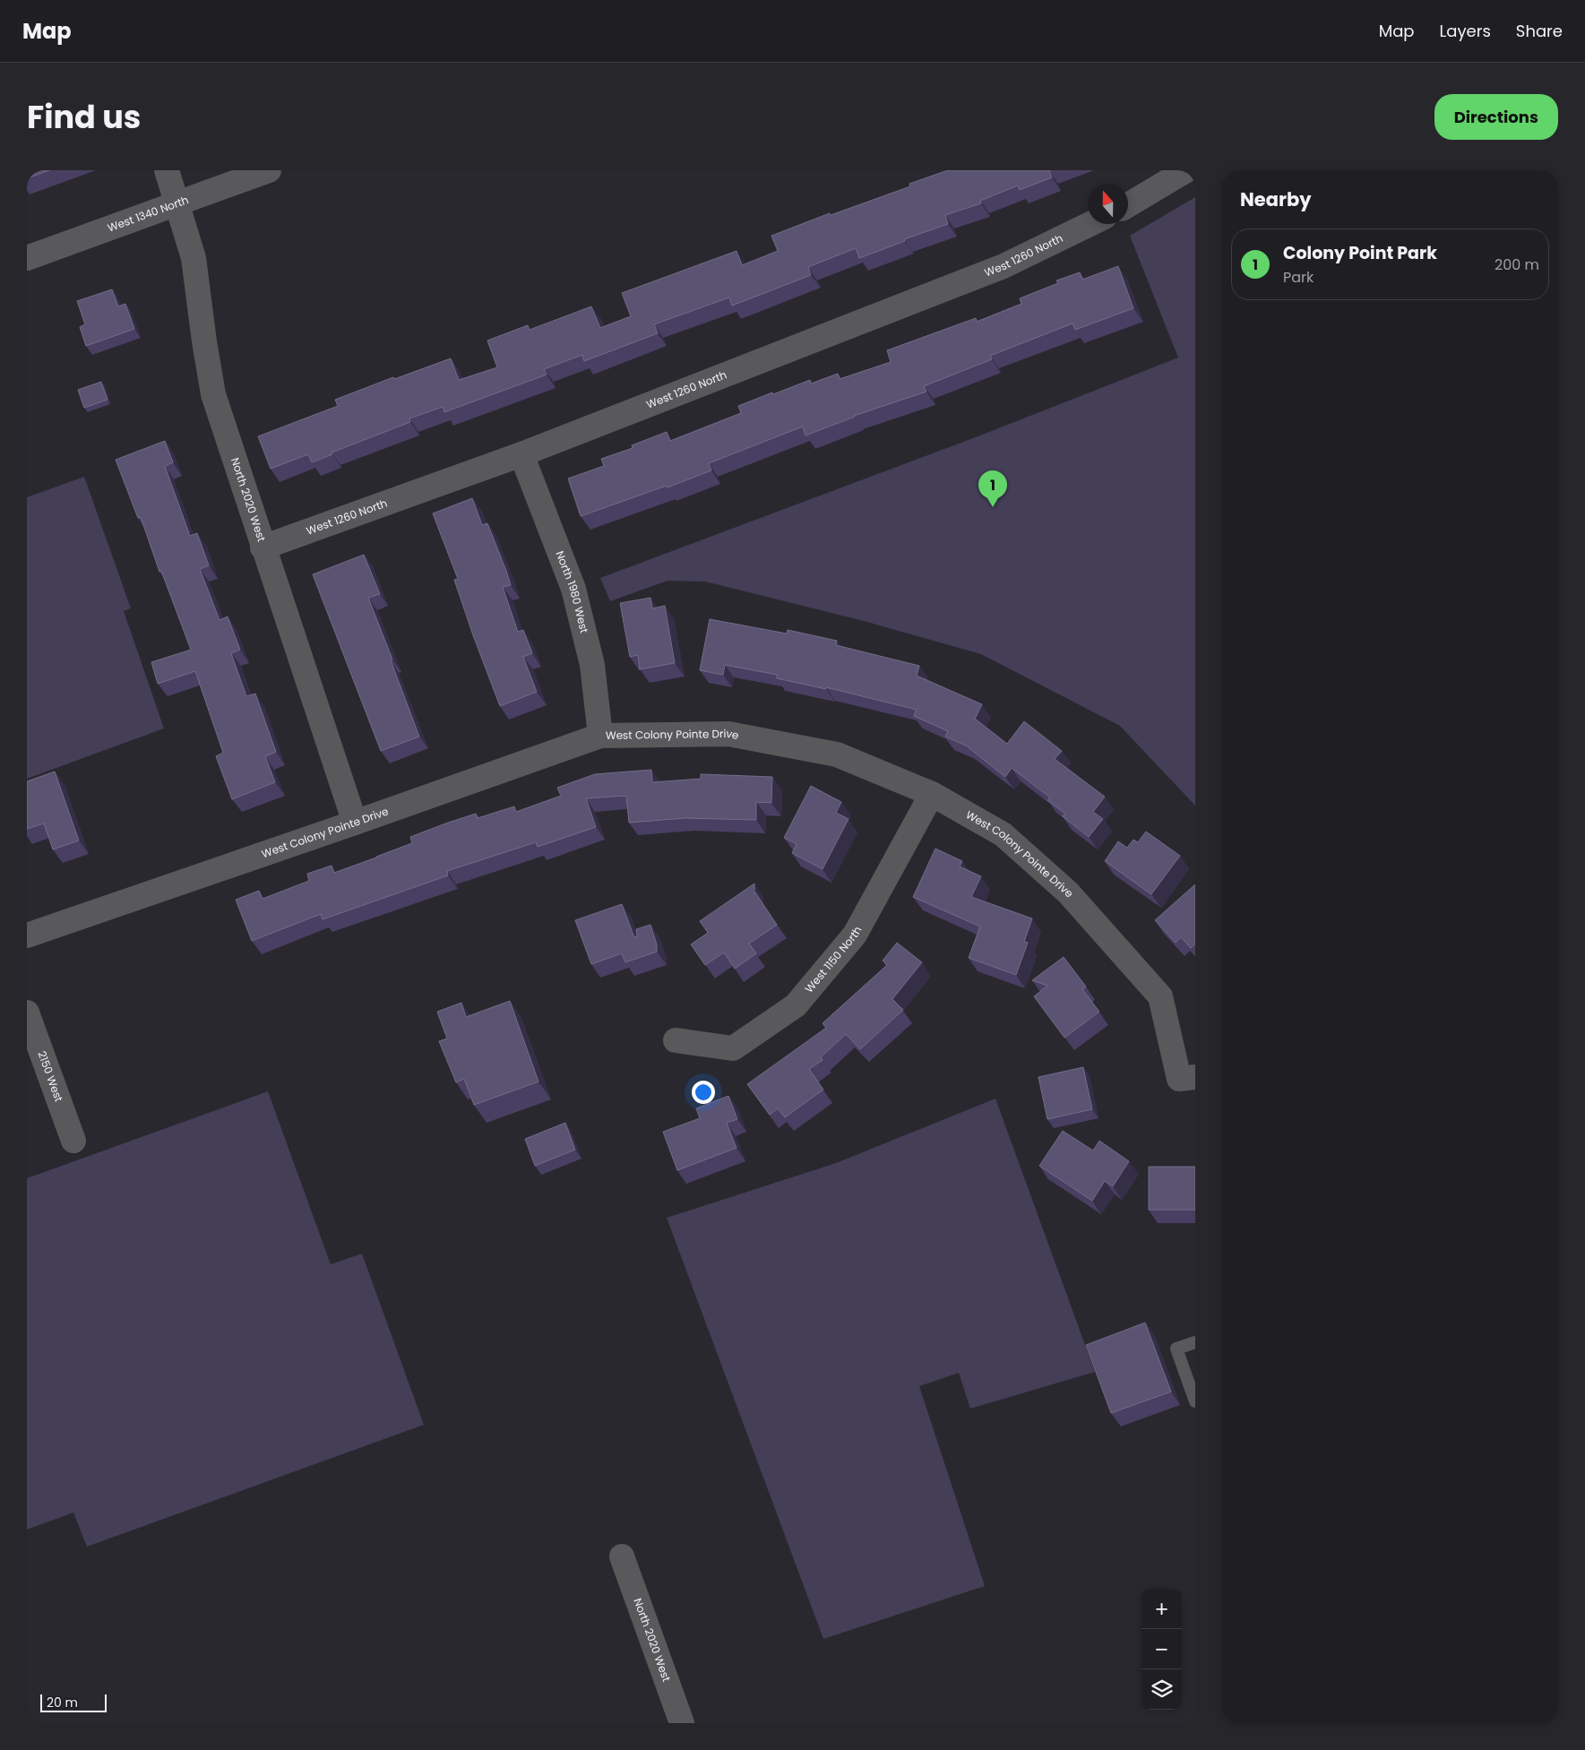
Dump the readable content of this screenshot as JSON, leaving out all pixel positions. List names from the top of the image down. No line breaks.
{"streets":{"street":["West 1340 North","West 1260 North","North 2020 West","North 1980 West","West Colony Pointe Drive","West 1150 North","2150 West"]},"crossings":[["West 1340 North","North 2020 West"],["West 1260 North","North 2020 West"],["West 1260 North","North 1980 West"],["North 2020 West","West Colony Pointe Drive"],["North 1980 West","West Colony Pointe Drive"],["West Colony Pointe Drive","West 1150 North"]],"scale_bar":"20 m","north":"top","page":{"header":"Map","nav":["Map","Layers","Share"],"title":"Find us","buttons":"Directions","heading":"Nearby","list":[{"mark":"1","name":"Colony Point Park","note":"Park","value":"200 m"}],"pins":"1","map_buttons":["+","−"],"scale":"20 m"}}
